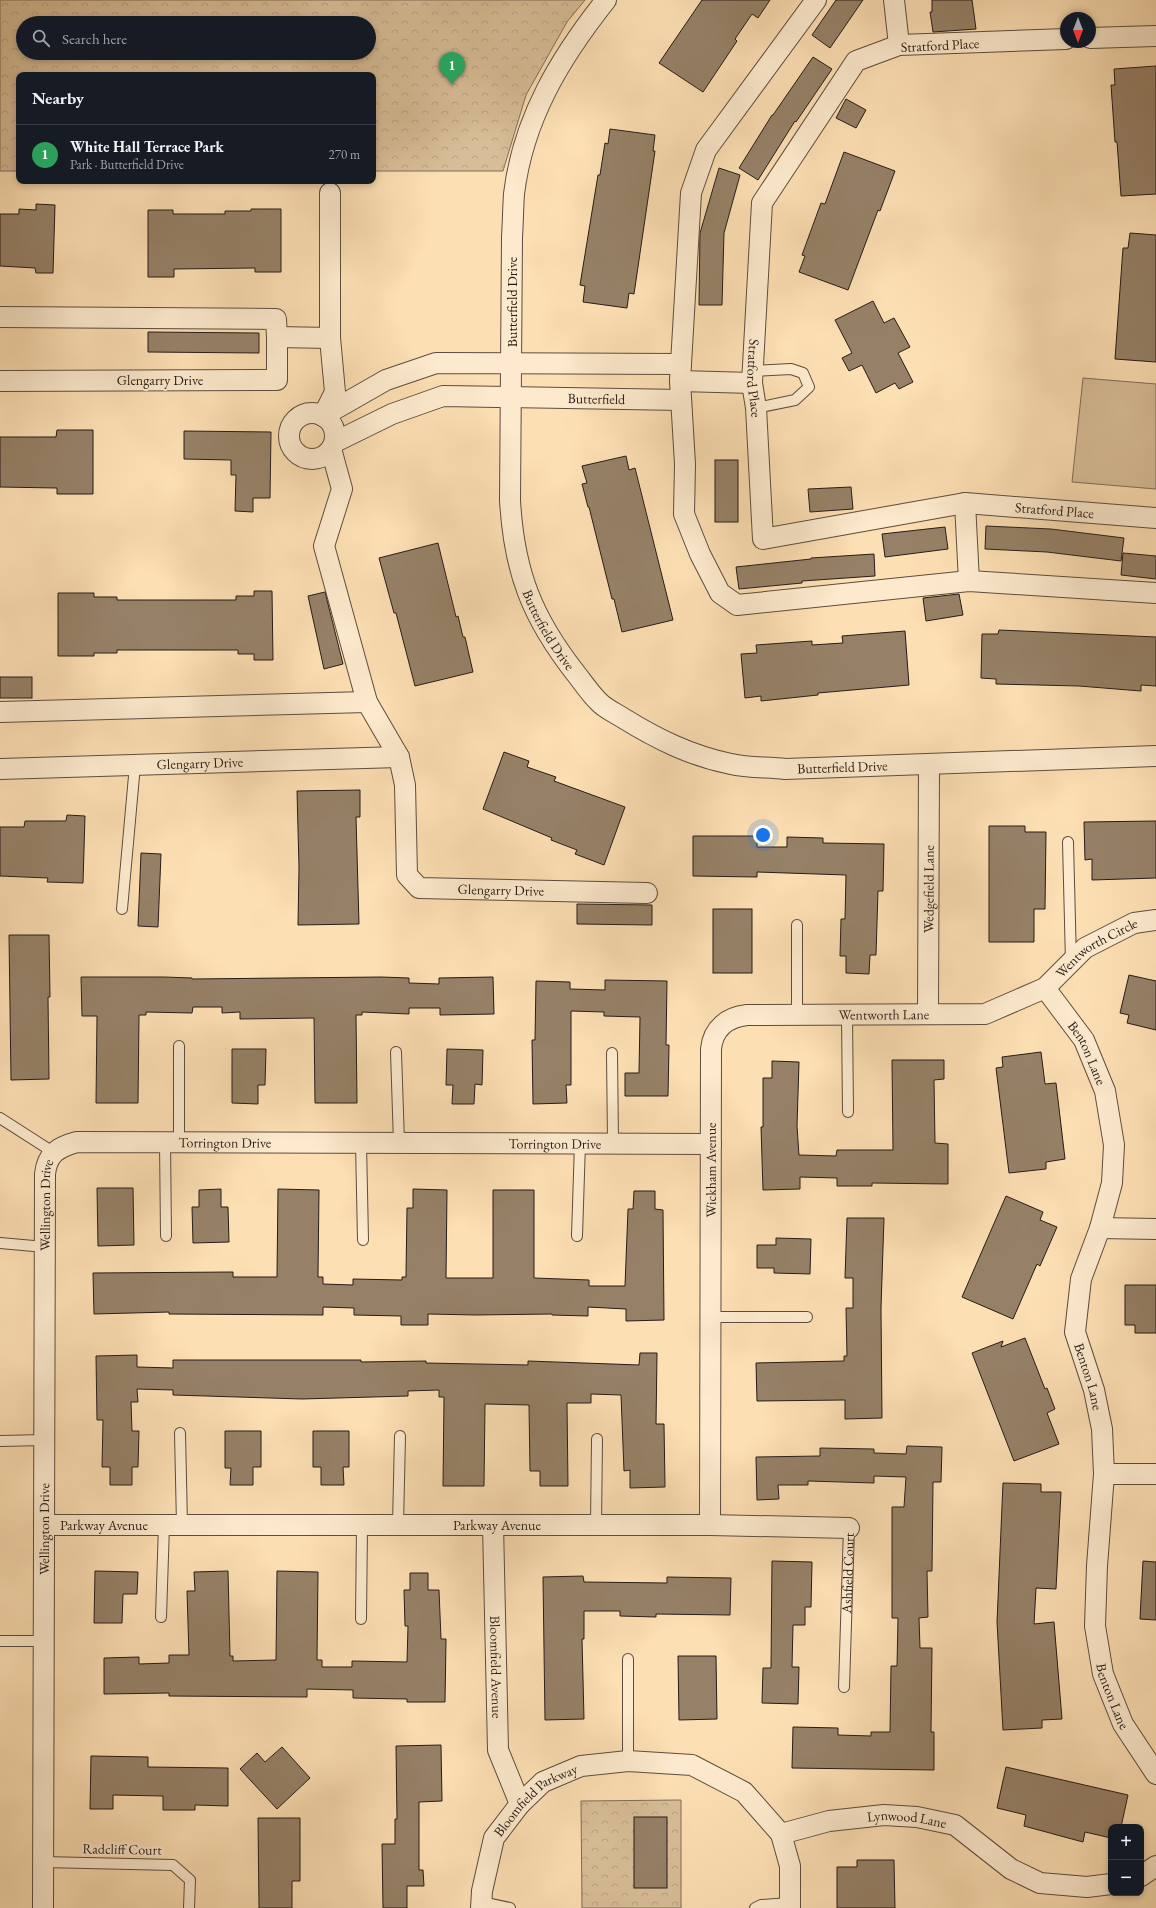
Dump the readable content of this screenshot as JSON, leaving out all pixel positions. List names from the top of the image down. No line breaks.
{"streets":{"street":["Stratford Place","Butterfield Drive","Glengarry Drive","Butterfield","Wedgefield Lane","Wentworth Circle","Wentworth Lane","Benton Lane","Torrington Drive","Wickham Avenue","Wellington Drive","Parkway Avenue","Ashfield Court","Bloomfield Avenue","Bloomfield Parkway","Lynwood Lane"],"lane":["Radcliff Court"]},"crossings":[["Stratford Place","Butterfield"],["Butterfield Drive","Butterfield"],["Butterfield Drive","Wedgefield Lane"],["Wedgefield Lane","Wentworth Lane"],["Wentworth Circle","Wentworth Lane"],["Wentworth Circle","Benton Lane"],["Wentworth Lane","Benton Lane"],["Wentworth Lane","Wickham Avenue"],["Torrington Drive","Wickham Avenue"],["Torrington Drive","Wellington Drive"],["Wickham Avenue","Parkway Avenue"],["Wickham Avenue","Ashfield Court"],["Wellington Drive","Parkway Avenue"],["Wellington Drive","Radcliff Court"],["Parkway Avenue","Ashfield Court"],["Parkway Avenue","Bloomfield Avenue"],["Bloomfield Avenue","Bloomfield Parkway"],["Bloomfield Parkway","Lynwood Lane"]],"north":"bottom","page":{"search":"Search here","pins":"1","heading":"Nearby","list":[{"mark":"1","name":"White Hall Terrace Park","note":"Park · Butterfield Drive","value":"270 m"}],"map_buttons":["+","−"]}}
